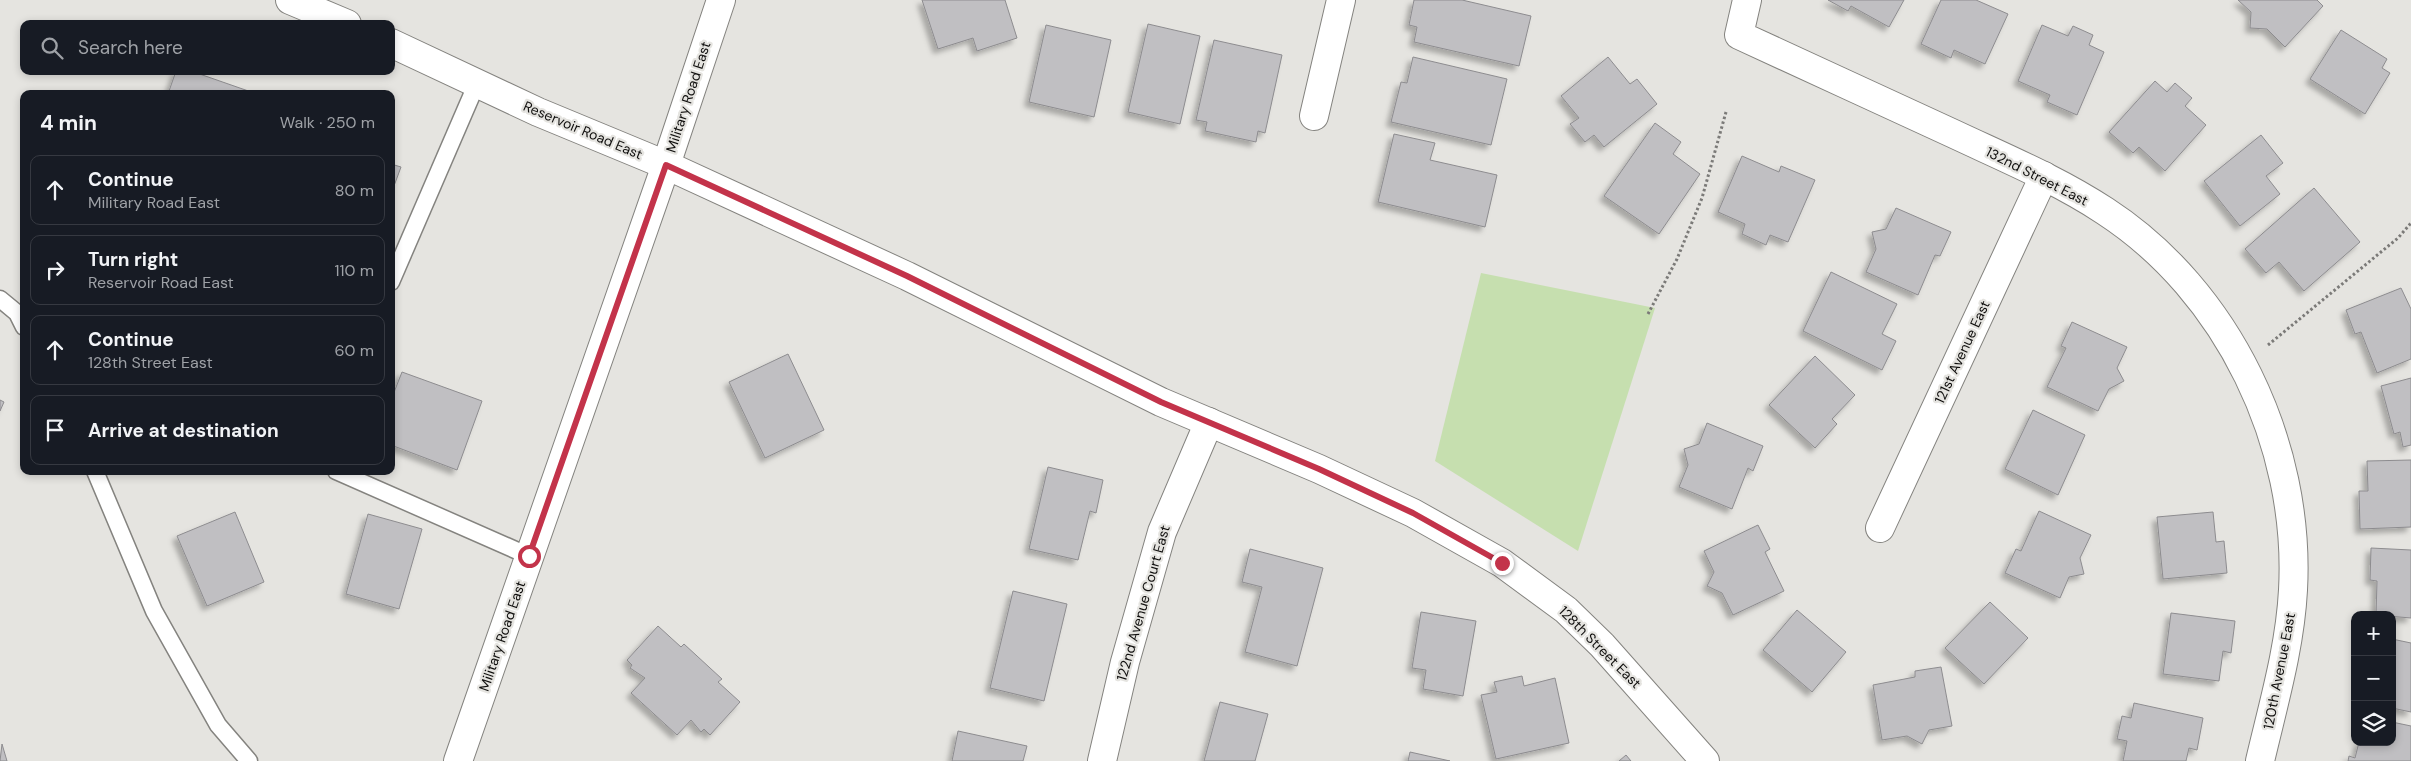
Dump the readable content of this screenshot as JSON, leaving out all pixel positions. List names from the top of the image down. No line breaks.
{"streets":{"street":["Military Road East","Reservoir Road East","132nd Street East","121st Avenue East","122nd Avenue Court East","128th Street East","120th Avenue East"]},"crossings":[["Military Road East","Reservoir Road East"],["Reservoir Road East","122nd Avenue Court East"],["Reservoir Road East","128th Street East"],["132nd Street East","121st Avenue East"],["132nd Street East","120th Avenue East"],["122nd Avenue Court East","128th Street East"]],"page":{"search":"Search here","heading":["4 min","Walk · 250 m"],"list":[["Continue","Military Road East","80 m"],["Turn right","Reservoir Road East","110 m"],["Continue","128th Street East","60 m"],"Arrive at destination"],"map_buttons":["+","−"]}}
